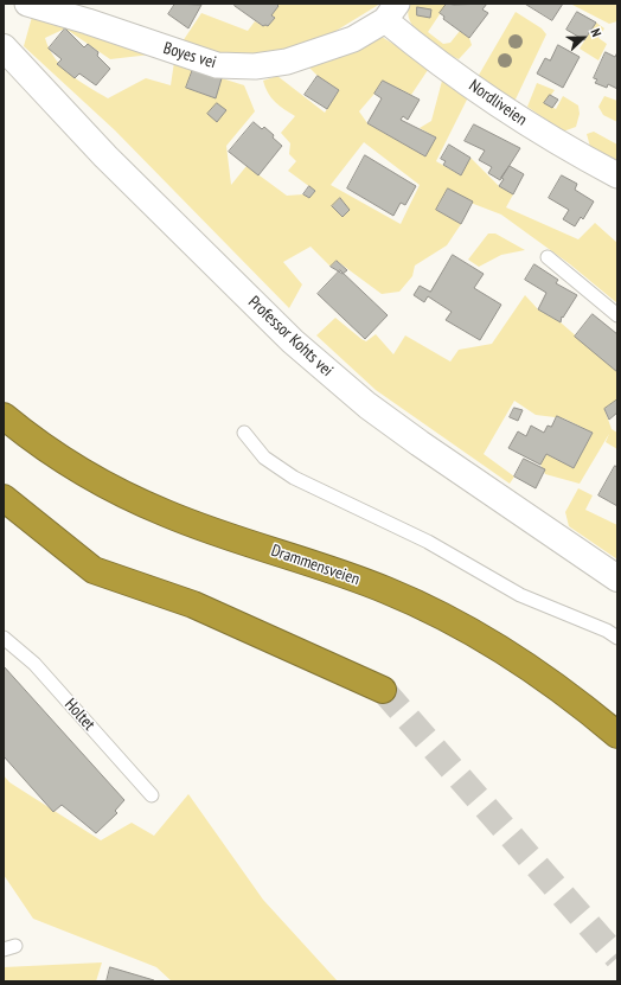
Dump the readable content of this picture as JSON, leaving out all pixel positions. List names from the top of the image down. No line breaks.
{"streets":{"highway":["Drammensveien"],"main road":["Professor Kohts vei"],"street":["Boyes vei","Nordliveien"],"lane":["Holtet"]},"crossings":[["Boyes vei","Nordliveien"]],"north":"right"}
